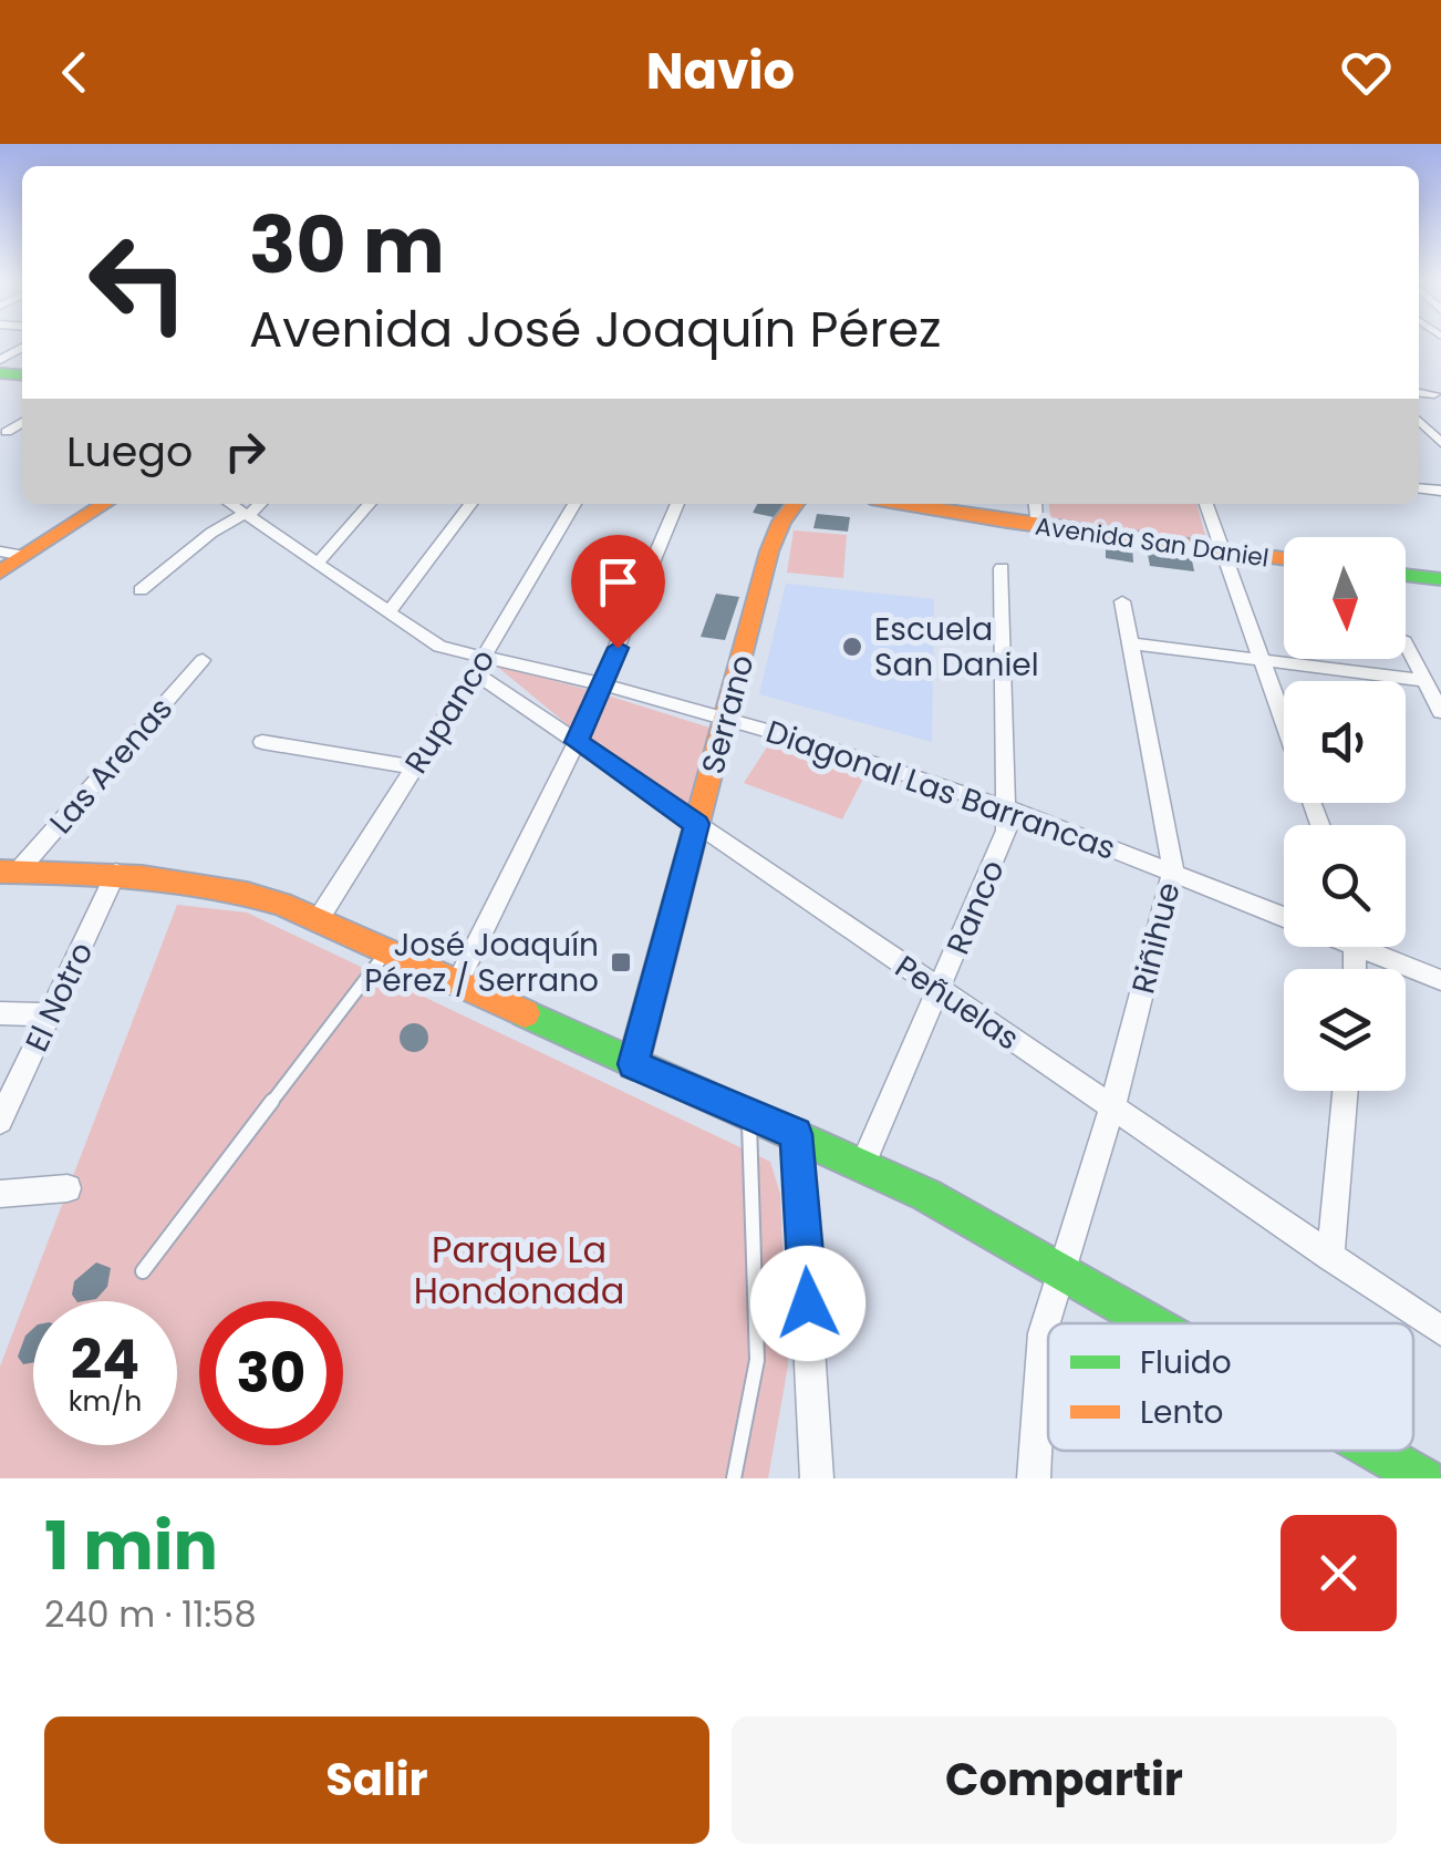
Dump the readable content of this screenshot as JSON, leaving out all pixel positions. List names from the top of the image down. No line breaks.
{"streets":{"main road":["Avenida San Daniel","Serrano"],"street":["Rupanco","Las Arenas","Diagonal Las Barrancas","Ranco","Riñihue","El Notro","Peñuelas"]},"crossings":[["Rupanco","Diagonal Las Barrancas"],["Rupanco","Peñuelas"],["Serrano","Diagonal Las Barrancas"],["Serrano","Peñuelas"],["Diagonal Las Barrancas","Ranco"],["Diagonal Las Barrancas","Riñihue"],["Diagonal Las Barrancas","Peñuelas"],["Ranco","Peñuelas"],["Riñihue","Peñuelas"]],"parks":["Parque La Hondonada"],"places":{"other":["Escuela San Daniel"],"transit":["José Joaquín Pérez / Serrano"]},"legend":["Fluido","Lento"],"north":"bottom","page":{"header":"Navio","turn":["30 m","Avenida José Joaquín Pérez"],"then":"Luego","speed":"24 km/h","limit":"30","heading":["1 min","240 m · 11:58"],"buttons":["Salir","Compartir"]}}
